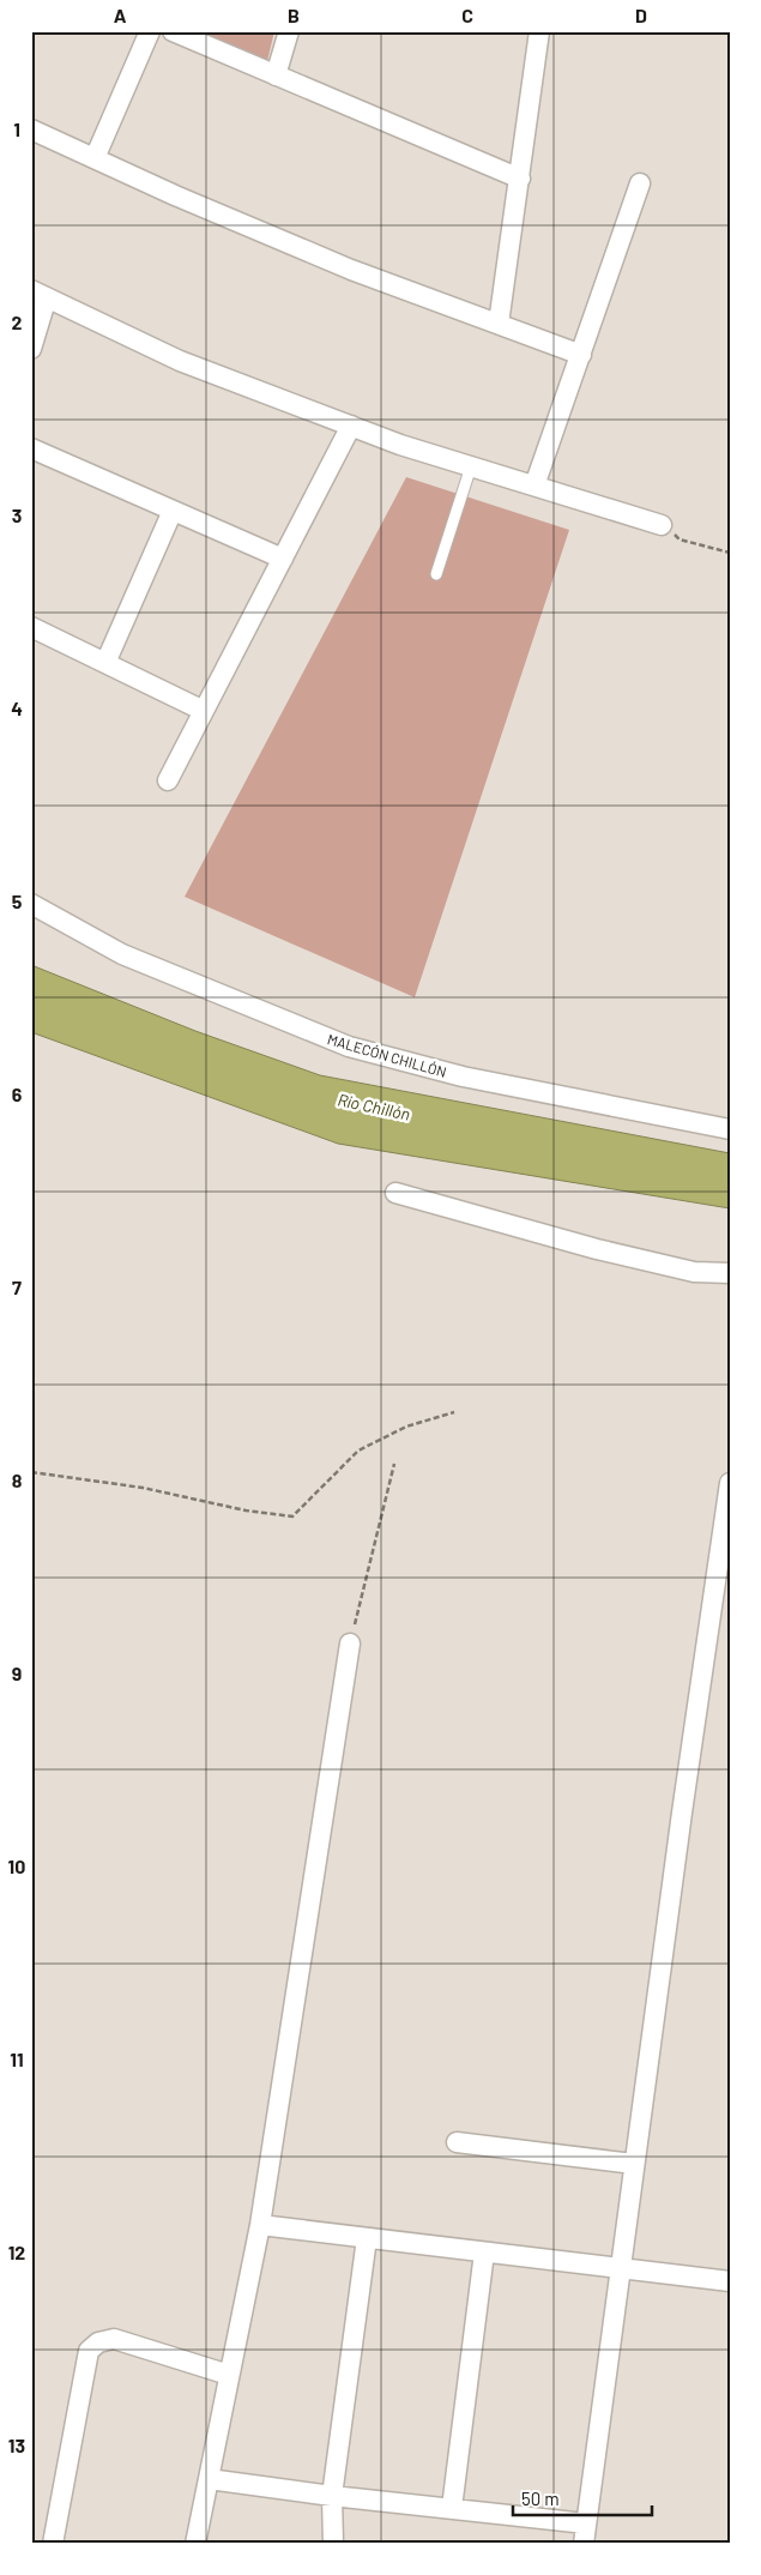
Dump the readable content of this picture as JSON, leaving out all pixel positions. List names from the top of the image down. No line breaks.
{"streets":{"street":["MALECÓN CHILLÓN"]},"water":["Río Chillón"],"scale_bar":"50 m","grid":{"columns":["A","B","C","D"],"rows":["1","2","3","4","5","6","7","8","9","10","11","12","13"]}}
